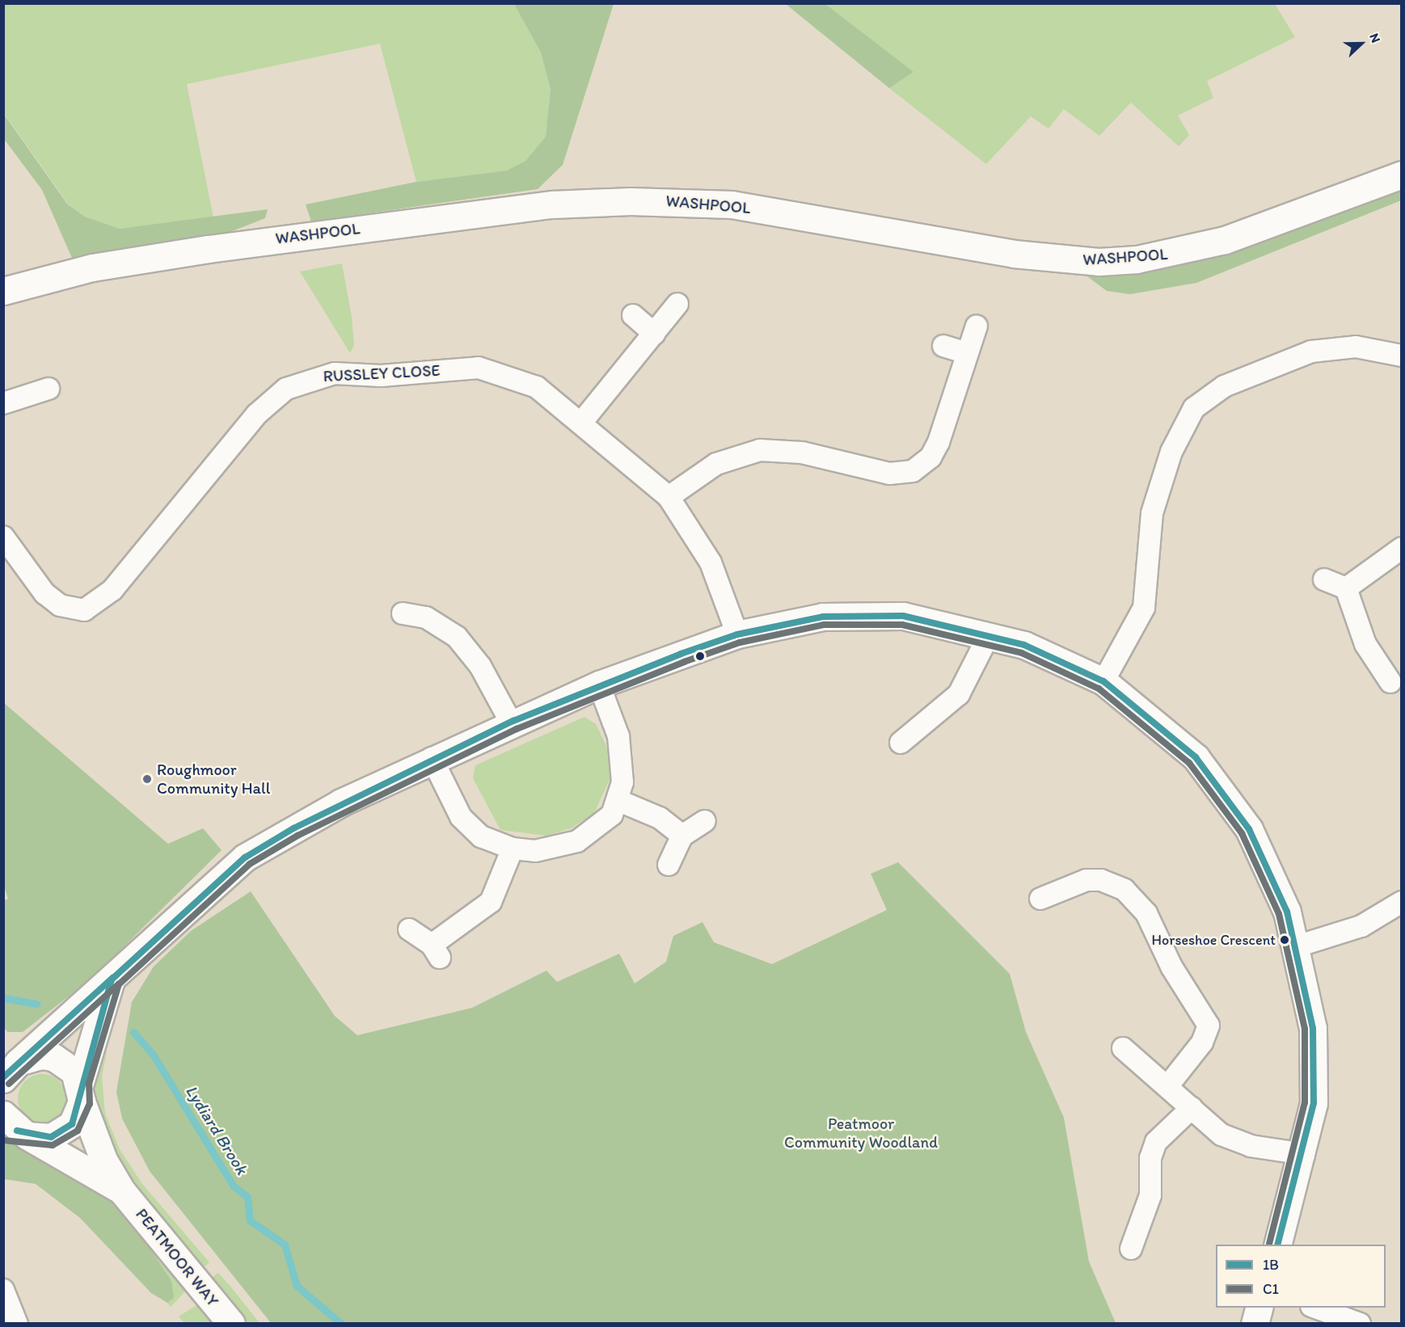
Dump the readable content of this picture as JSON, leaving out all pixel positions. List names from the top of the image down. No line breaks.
{"streets":{"street":["WASHPOOL","RUSSLEY CLOSE","PEATMOOR WAY"]},"water":["Lydiard Brook"],"parks":["Peatmoor Community Woodland"],"places":["Roughmoor Community Hall","Horseshoe Crescent"],"lines":["transit line 1B","transit line C1"],"legend":["1B","C1"],"north":"right"}
